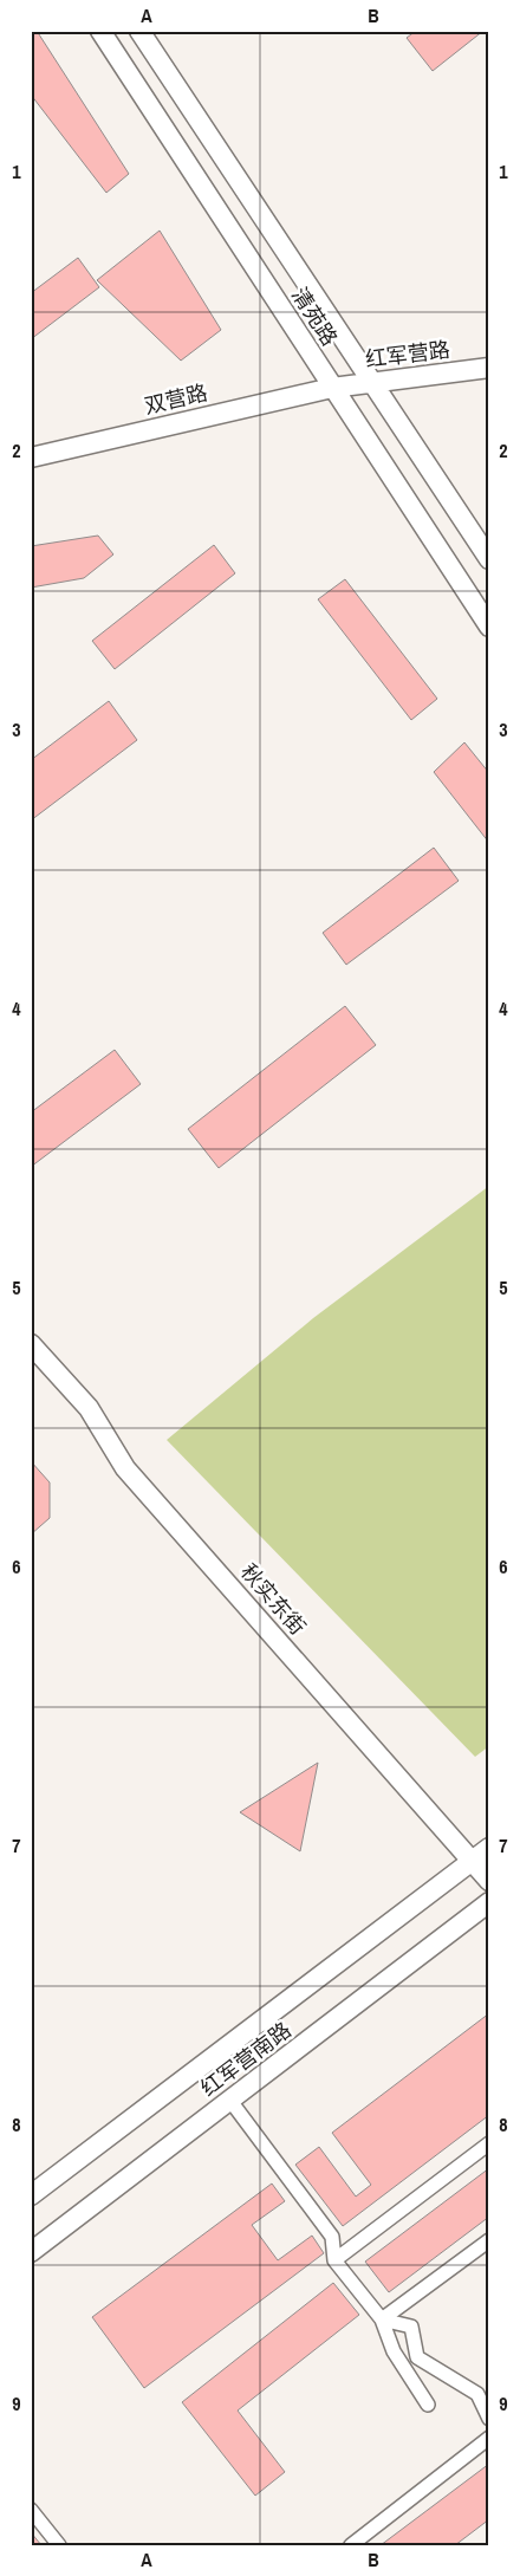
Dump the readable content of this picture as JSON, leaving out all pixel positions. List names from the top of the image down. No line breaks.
{"streets":{"main road":["清苑路","红军营路","双营路","秋实东街","红军营南路"]},"crossings":[["清苑路","红军营路"],["清苑路","双营路"],["红军营路","双营路"],["秋实东街","红军营南路"]],"grid":{"columns":["A","B"],"rows":["1","2","3","4","5","6","7","8","9"]}}
